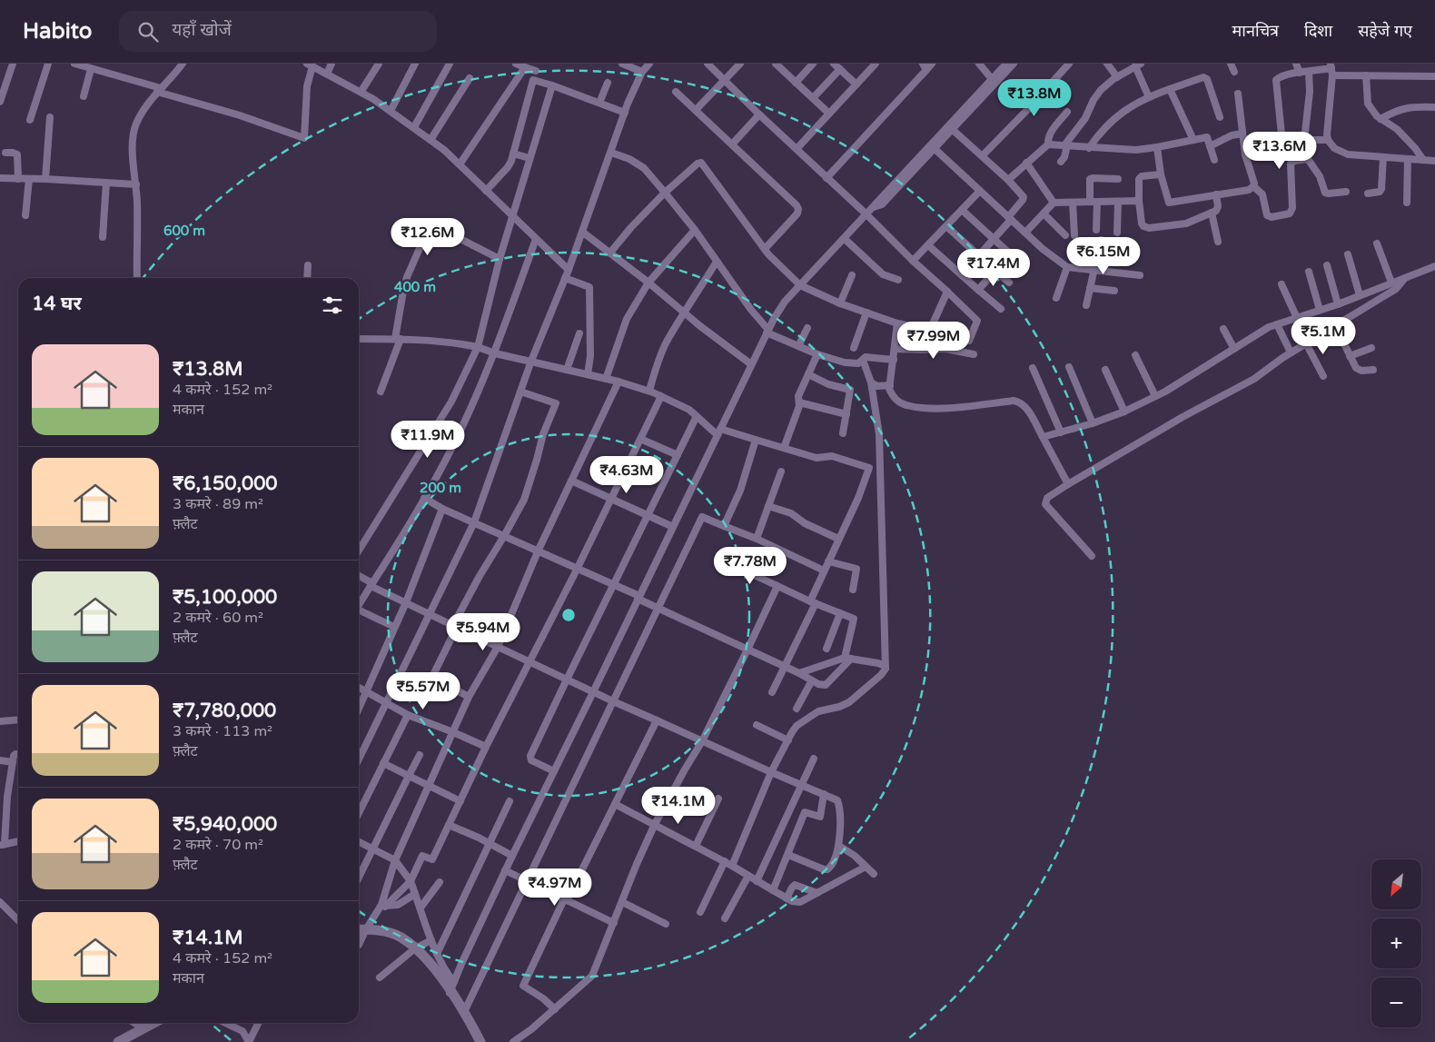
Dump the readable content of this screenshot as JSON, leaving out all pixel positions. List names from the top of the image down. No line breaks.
{"north":"bottom left","page":{"header":"Habito","search":"यहाँ खोजें","nav":["मानचित्र","दिशा","सहेजे गए"],"price":["₹13.8M","₹13.6M","₹12.6M","₹6.15M","₹17.4M","₹5.1M","₹7.99M","₹11.9M","₹4.63M","₹7.78M","₹5.94M","₹5.57M","₹14.1M","₹4.97M"],"heading":"14 घर","list":[{"name":"₹13.8M","note":"4 कमरे · 152 m² · मकान"},{"name":"₹6,150,000","note":"3 कमरे · 89 m² · फ़्लैट"},{"name":"₹5,100,000","note":"2 कमरे · 60 m² · फ़्लैट"},{"name":"₹7,780,000","note":"3 कमरे · 113 m² · फ़्लैट"},{"name":"₹5,940,000","note":"2 कमरे · 70 m² · फ़्लैट"},{"name":"₹14.1M","note":"4 कमरे · 152 m² · मकान"}],"map_buttons":["+","−"]},"rings":["600 m","400 m","200 m"]}
